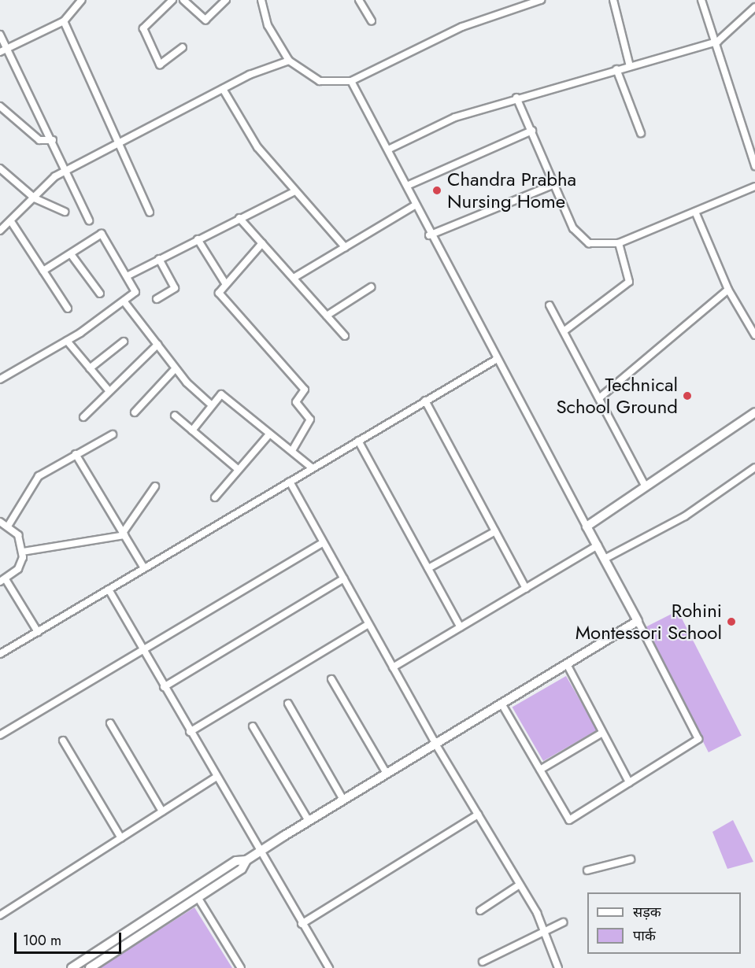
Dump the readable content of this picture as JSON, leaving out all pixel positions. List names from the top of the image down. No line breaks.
{"places":["Chandra Prabha Nursing Home","Technical School Ground","Rohini Montessori School"],"legend":["सड़क","पार्क"],"scale_bar":"100 m"}
